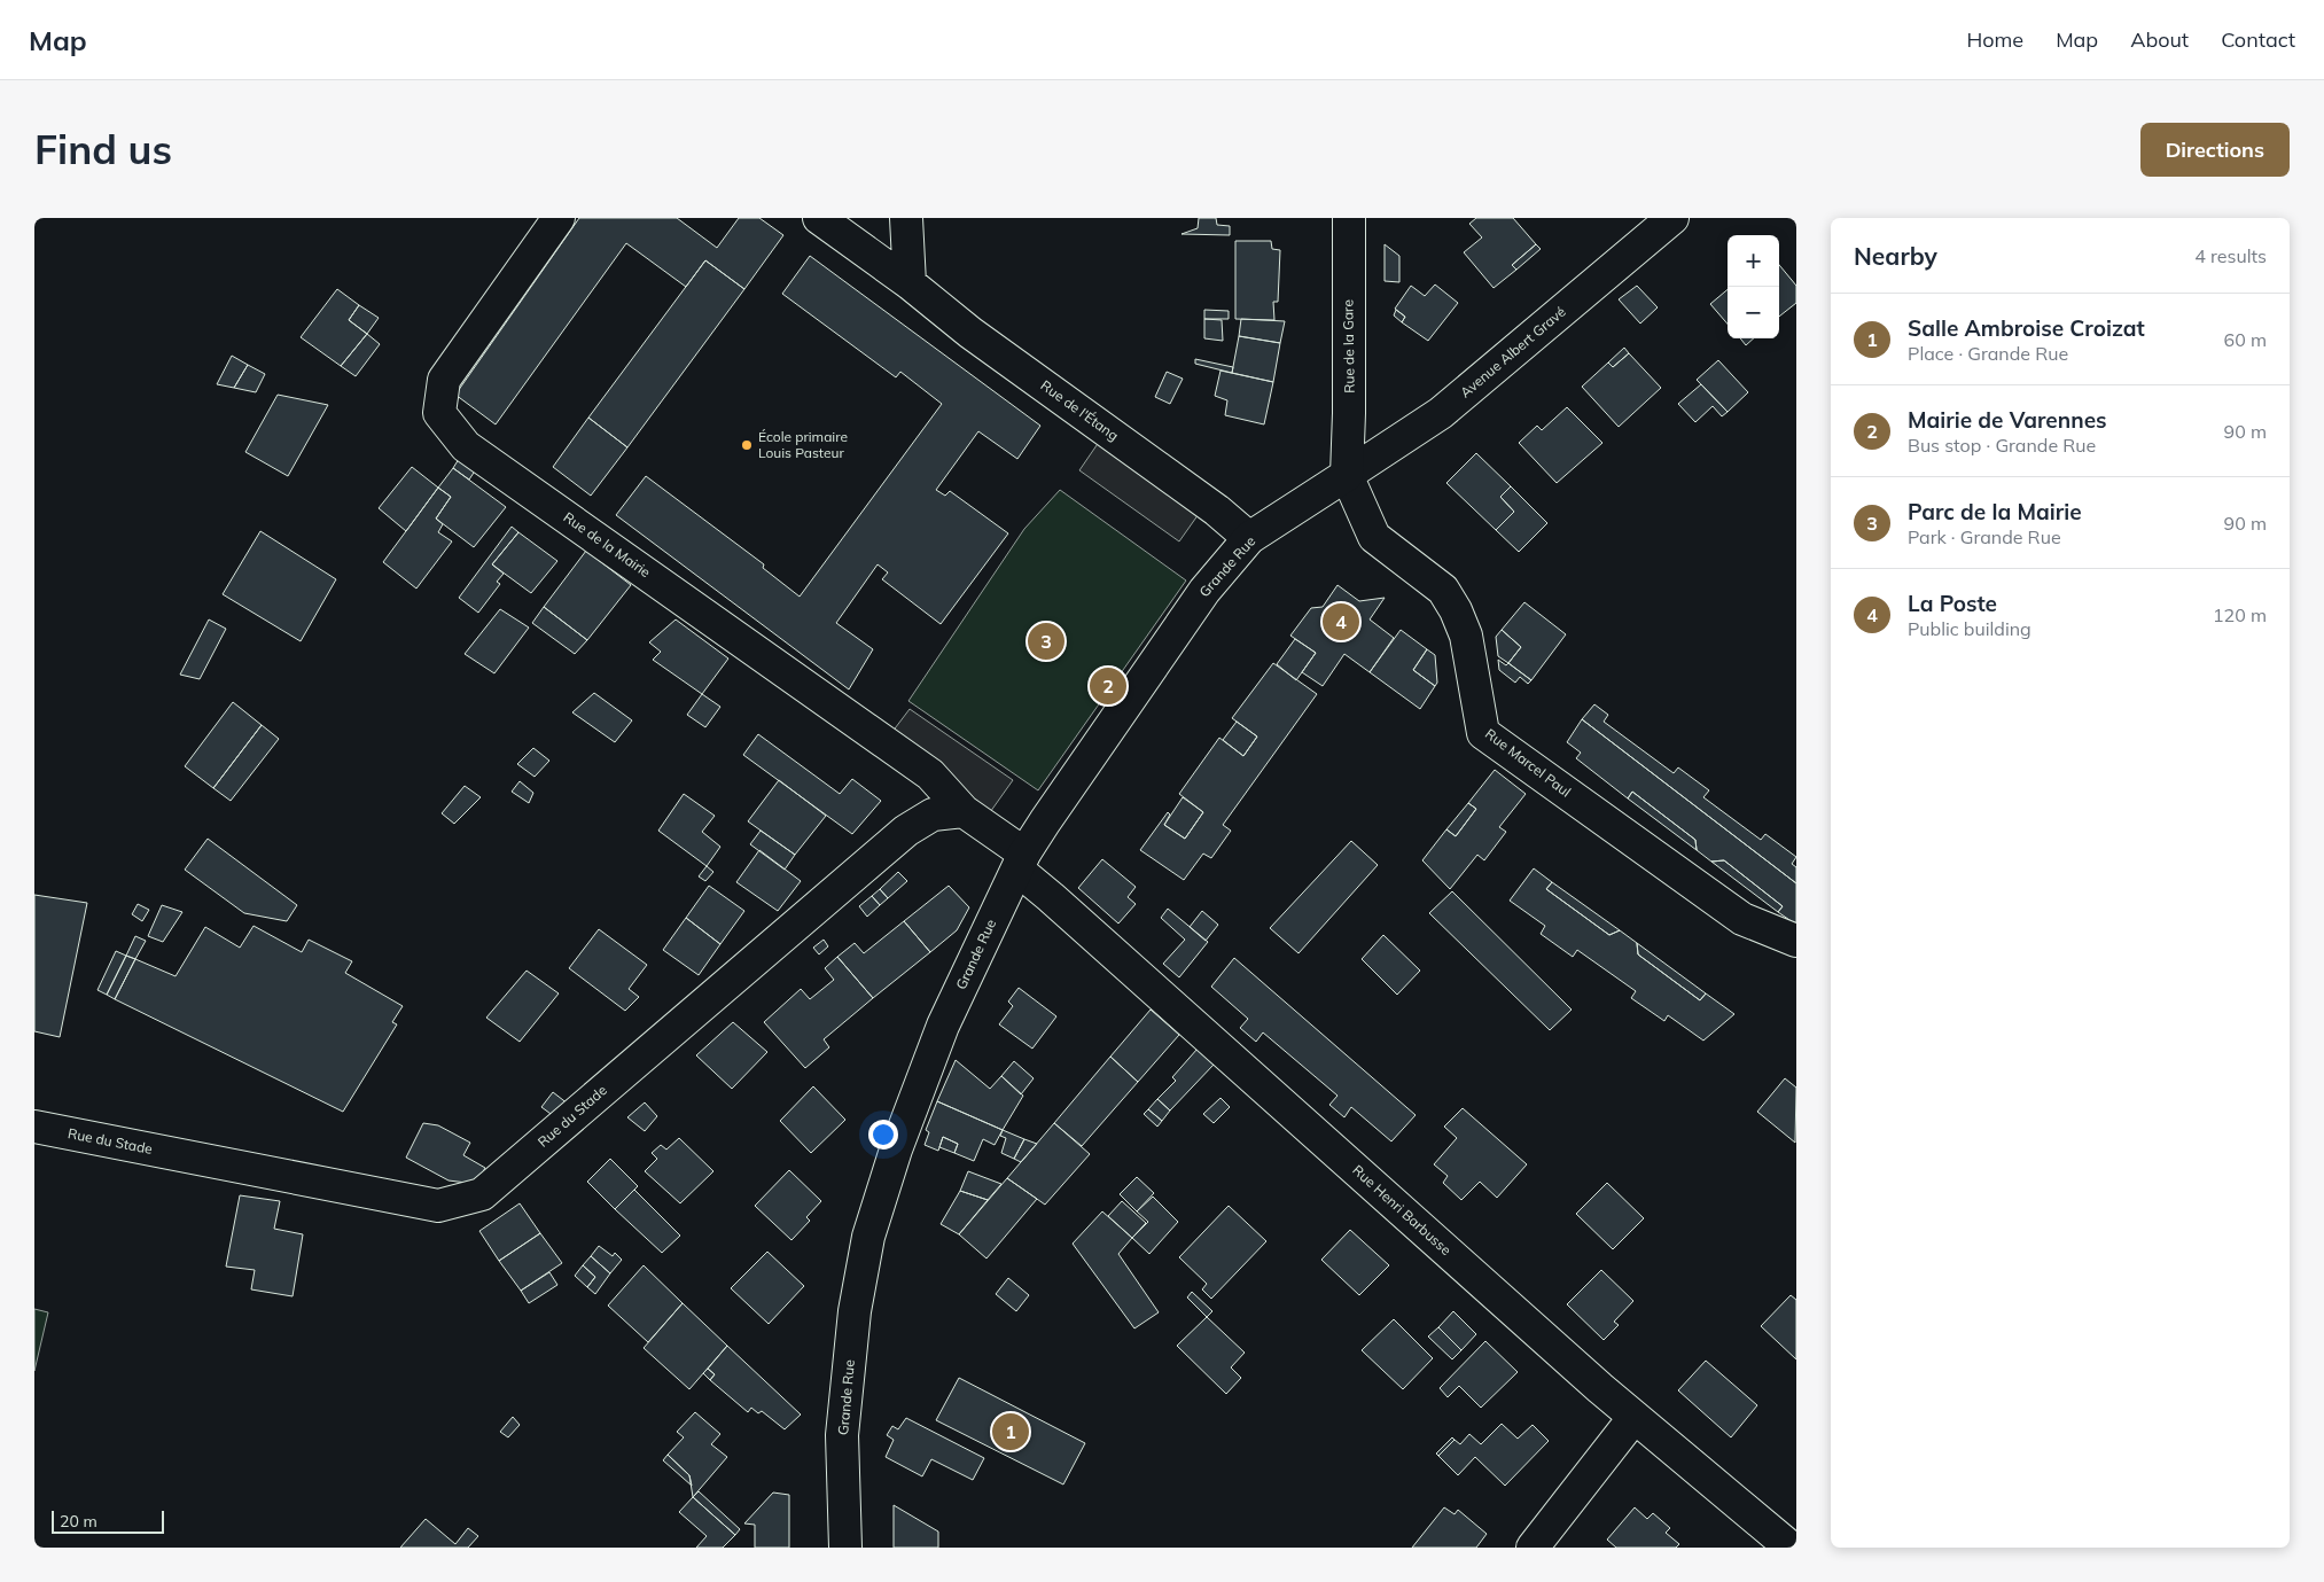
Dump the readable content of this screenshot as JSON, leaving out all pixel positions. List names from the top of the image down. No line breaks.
{"streets":{"street":["Rue de la Gare","Avenue Albert Gravé","Rue de l'Étang","Rue de la Mairie","Grande Rue","Rue Marcel Paul","Rue du Stade","Rue Henri Barbusse"]},"crossings":[["Rue de la Gare","Avenue Albert Gravé"],["Rue de la Gare","Grande Rue"],["Rue de la Gare","Rue Marcel Paul"],["Avenue Albert Gravé","Grande Rue"],["Avenue Albert Gravé","Rue Marcel Paul"],["Rue de l'Étang","Grande Rue"],["Rue de la Mairie","Rue du Stade"],["Grande Rue","Rue Marcel Paul"],["Grande Rue","Rue Henri Barbusse"]],"places":["École primaire Louis Pasteur"],"scale_bar":"20 m","page":{"header":"Map","nav":["Home","Map","About","Contact"],"buttons":"Directions","title":"Find us","heading":["Nearby","4 results"],"map_buttons":["+","−"],"list":[{"mark":"1","name":"Salle Ambroise Croizat","note":"Place · Grande Rue","value":"60 m"},{"mark":"2","name":"Mairie de Varennes","note":"Bus stop · Grande Rue","value":"90 m"},{"mark":"3","name":"Parc de la Mairie","note":"Park · Grande Rue","value":"90 m"},{"mark":"4","name":"La Poste","note":"Public building","value":"120 m"}],"pins":["4","3","2","1"],"scale":"20 m"}}
